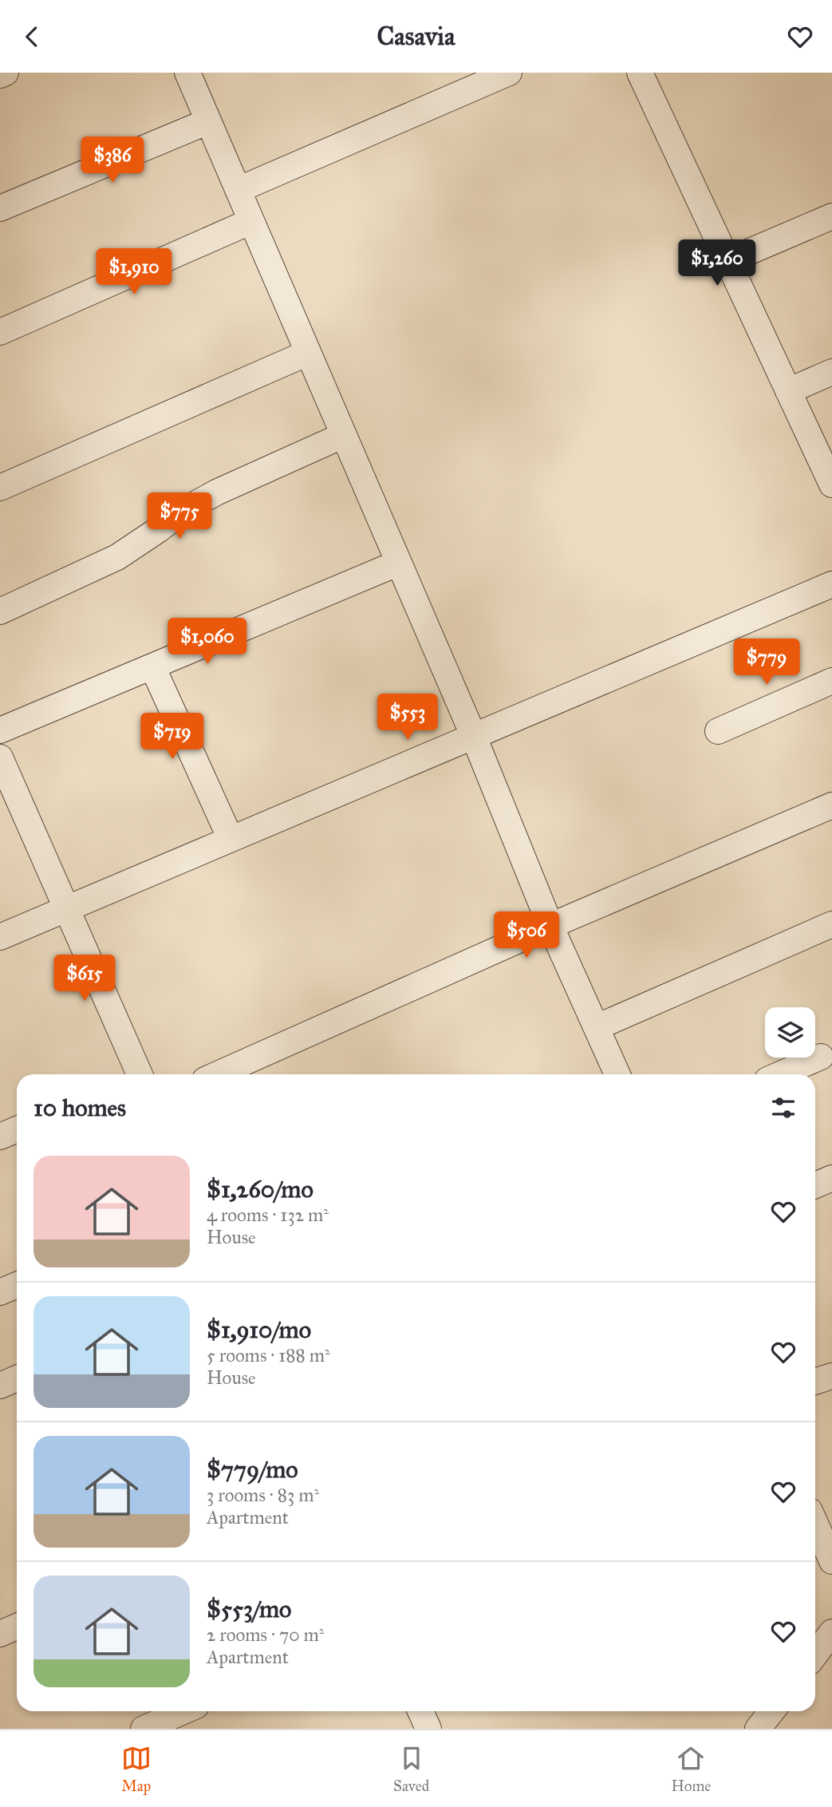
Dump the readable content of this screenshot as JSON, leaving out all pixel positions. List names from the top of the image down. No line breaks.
{"page":{"header":"Casavia","price":["$386","$1,260","$1,910","$775","$1,060","$779","$553","$719","$506","$615"],"heading":"10 homes","list":[{"name":"$1,260/mo","note":"4 rooms · 132 m² · House"},{"name":"$1,910/mo","note":"5 rooms · 188 m² · House"},{"name":"$779/mo","note":"3 rooms · 83 m² · Apartment"},{"name":"$553/mo","note":"2 rooms · 70 m² · Apartment"}],"tabs":["Map","Saved","Home"]}}
